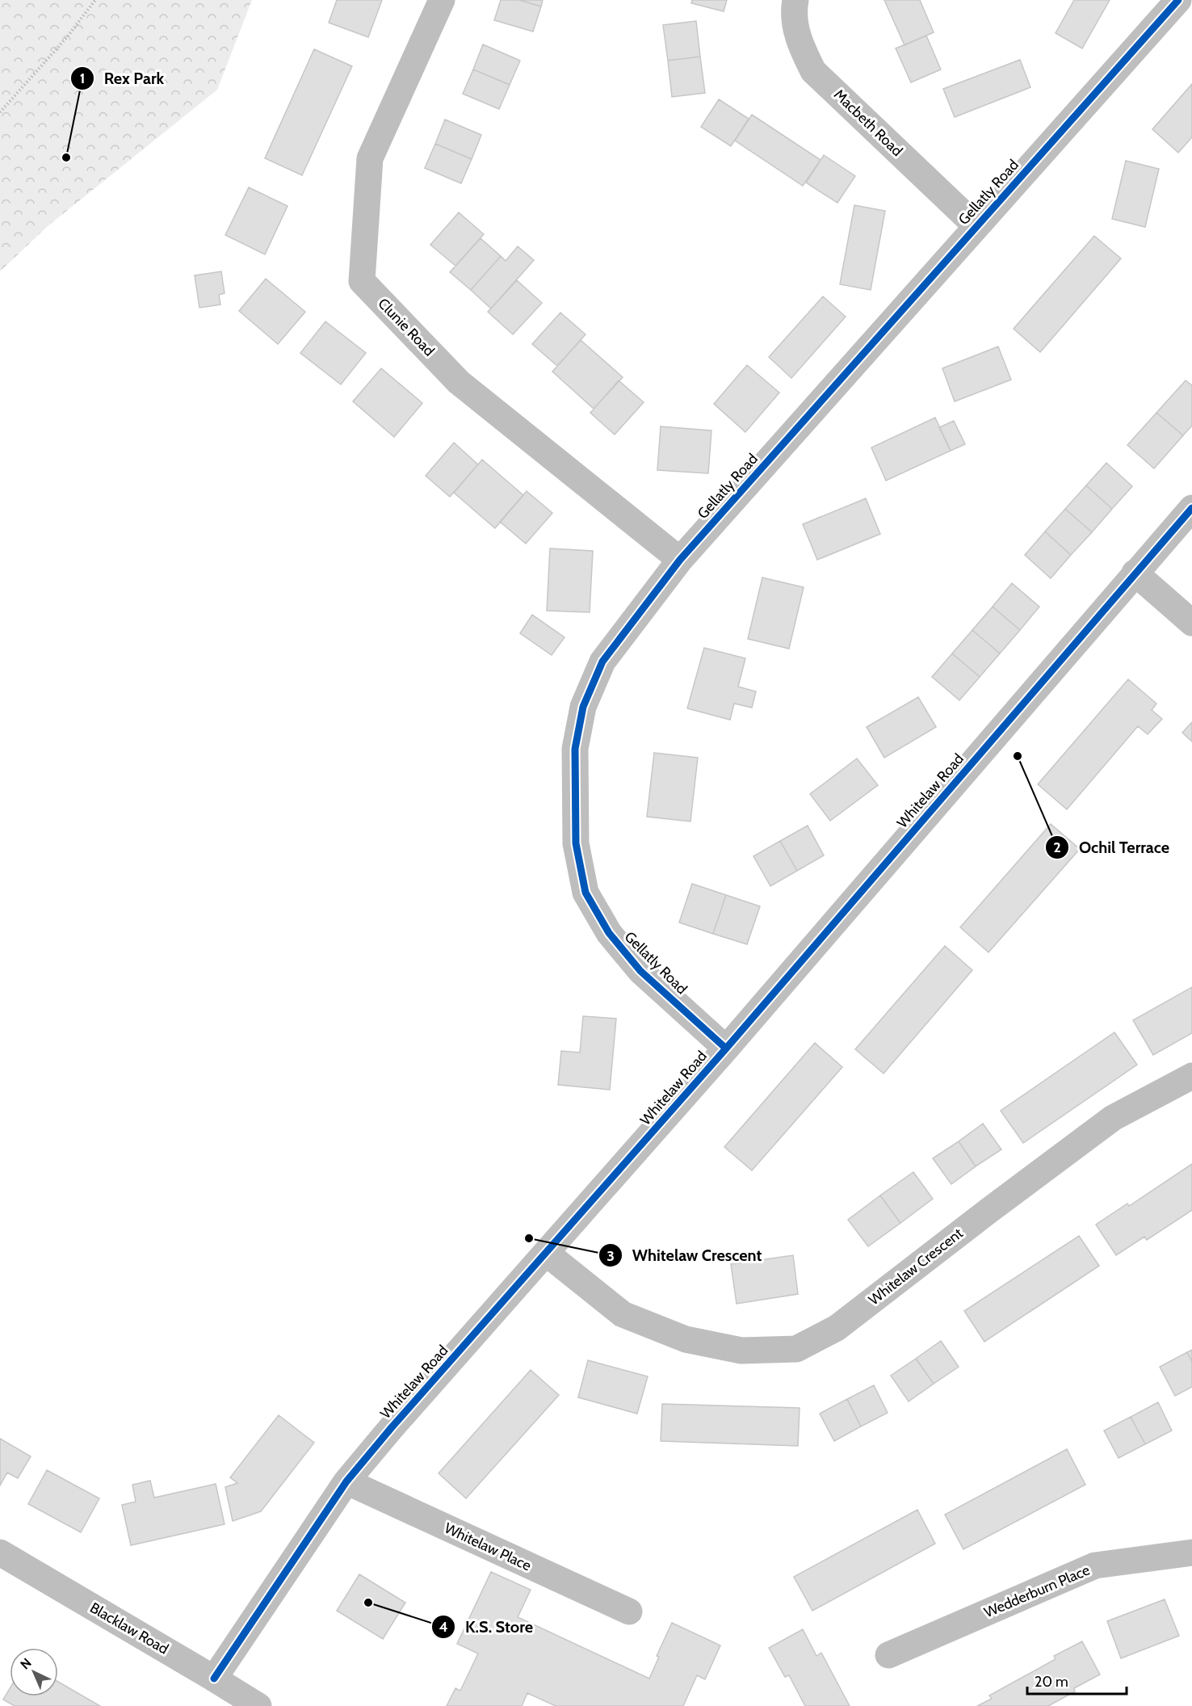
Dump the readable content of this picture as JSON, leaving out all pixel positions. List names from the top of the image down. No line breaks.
{"streets":{"street":["Macbeth Road","Gellatly Road","Clunie Road","Whitelaw Road","Whitelaw Crescent","Whitelaw Place","Wedderburn Place","Blacklaw Road"]},"crossings":[["Macbeth Road","Gellatly Road"],["Gellatly Road","Clunie Road"],["Gellatly Road","Whitelaw Road"],["Whitelaw Road","Whitelaw Crescent"],["Whitelaw Road","Whitelaw Place"],["Whitelaw Road","Blacklaw Road"]],"places":["Rex Park","Ochil Terrace","Whitelaw Crescent","K.S. Store"],"scale_bar":"20 m","north":"top left"}
